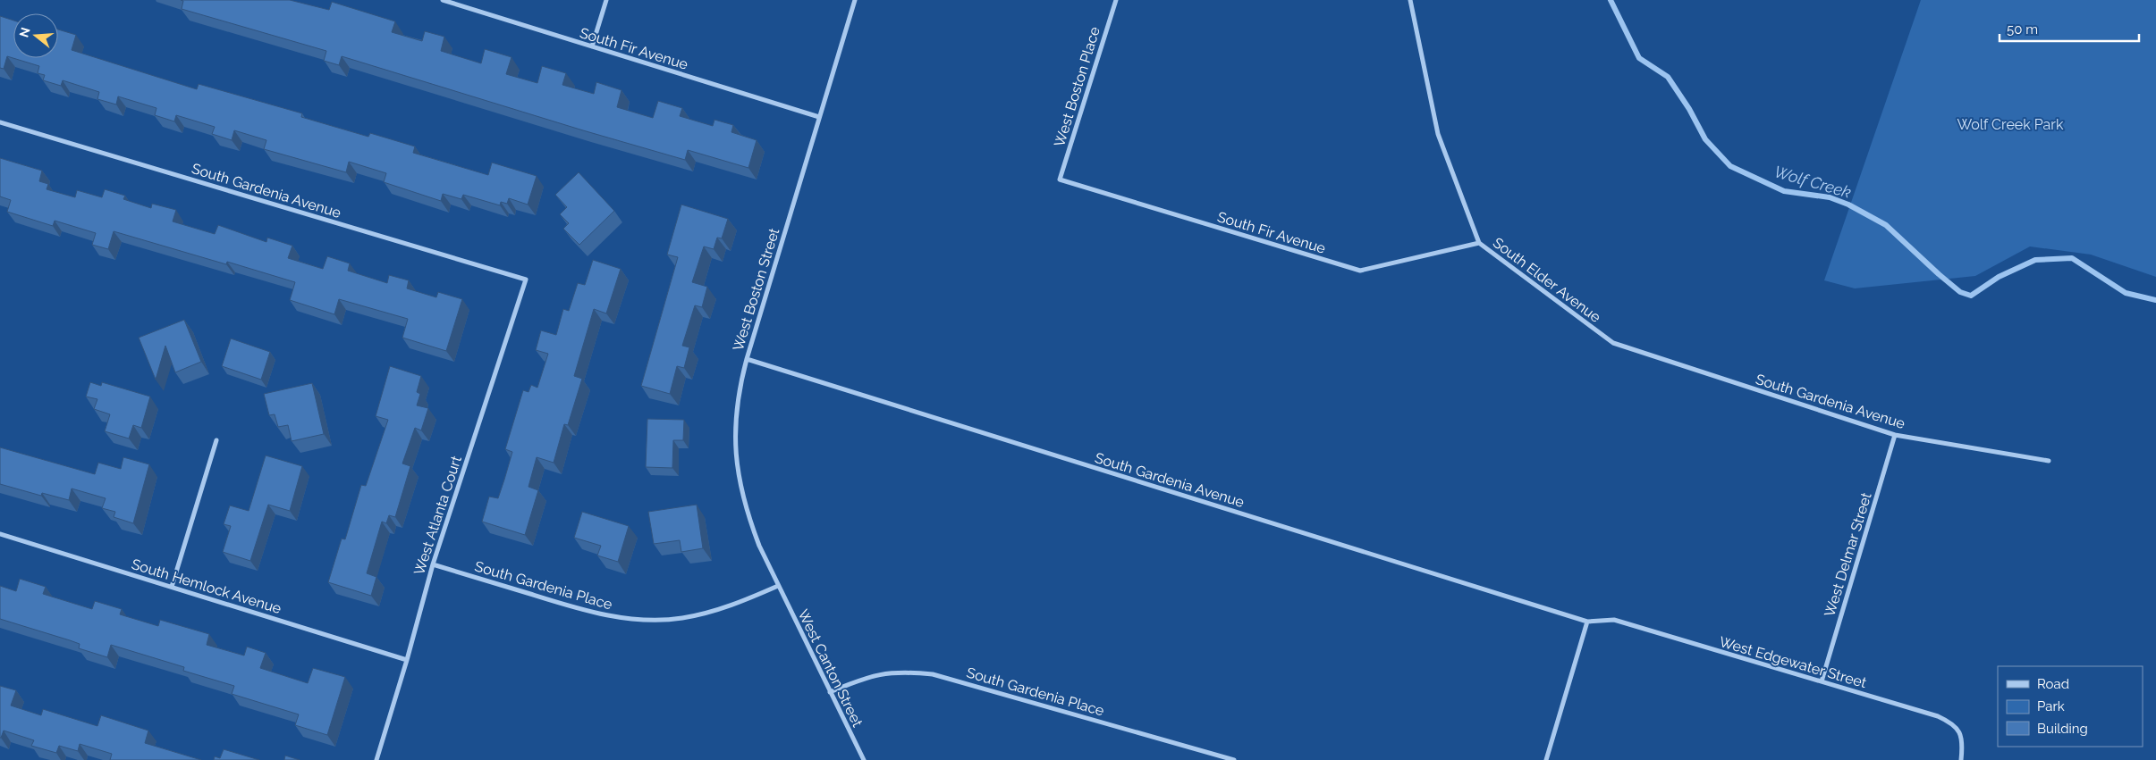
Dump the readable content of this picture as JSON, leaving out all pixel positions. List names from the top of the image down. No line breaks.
{"streets":{"street":["South Fir Avenue","West Boston Place","South Gardenia Avenue","South Elder Avenue","West Boston Street","West Atlanta Court","West Delmar Street","South Gardenia Place","South Hemlock Avenue","West Edgewater Street","West Canton Street"]},"crossings":[["South Fir Avenue","West Boston Place"],["South Fir Avenue","South Elder Avenue"],["South Fir Avenue","West Boston Street"],["South Gardenia Avenue","South Elder Avenue"],["South Gardenia Avenue","West Boston Street"],["South Gardenia Avenue","West Atlanta Court"],["South Gardenia Avenue","West Delmar Street"],["South Gardenia Avenue","West Edgewater Street"],["West Boston Street","South Gardenia Place"],["West Boston Street","West Canton Street"],["West Atlanta Court","South Gardenia Place"],["West Atlanta Court","South Hemlock Avenue"],["West Delmar Street","West Edgewater Street"],["South Gardenia Place","West Canton Street"]],"water":["Wolf Creek"],"parks":["Wolf Creek Park"],"legend":["Road","Park","Building"],"scale_bar":"50 m","north":"left"}
